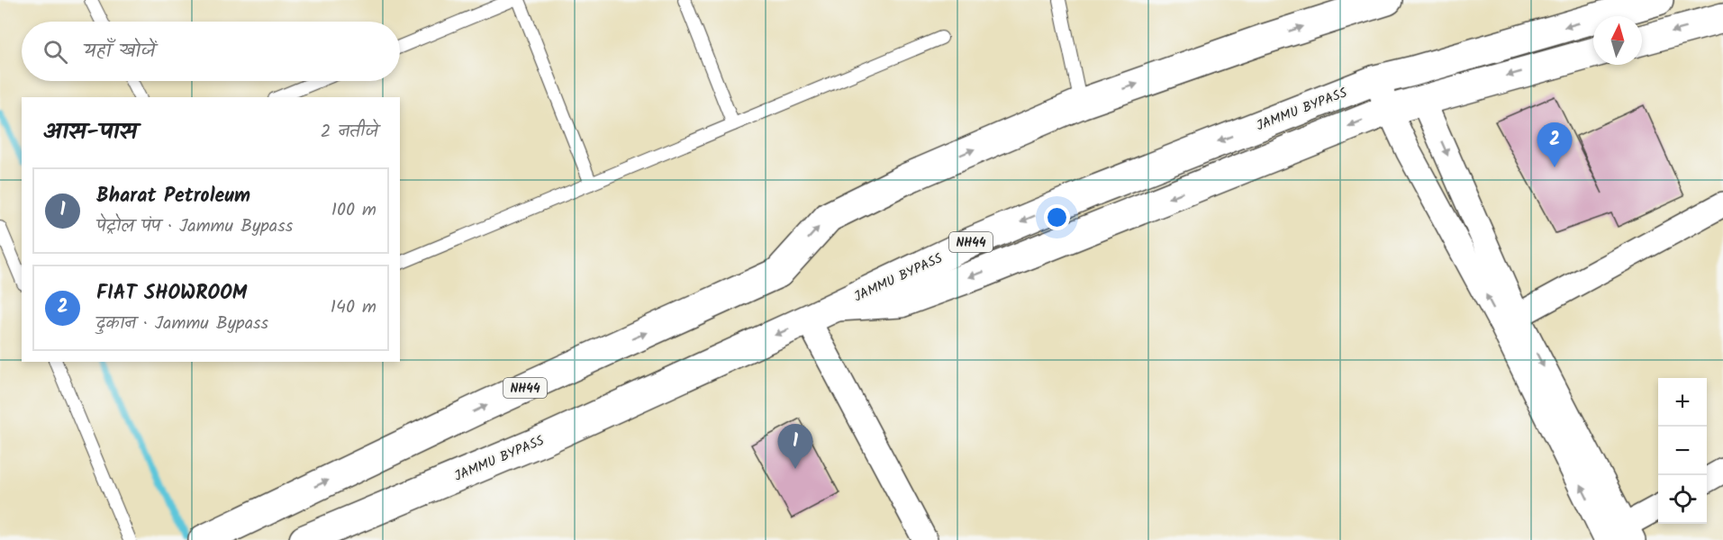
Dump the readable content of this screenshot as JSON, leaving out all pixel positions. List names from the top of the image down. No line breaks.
{"streets":{"main road":["JAMMU BYPASS","NH44"]},"north":"top","page":{"search":"यहाँ खोजें","heading":["आस-पास","2 नतीजे"],"pins":["2","1"],"list":[{"mark":"1","name":"Bharat Petroleum","note":"पेट्रोल पंप · Jammu Bypass","value":"100 m"},{"mark":"2","name":"FIAT SHOWROOM","note":"दुकान · Jammu Bypass","value":"140 m"}],"map_buttons":["+","−"]}}
